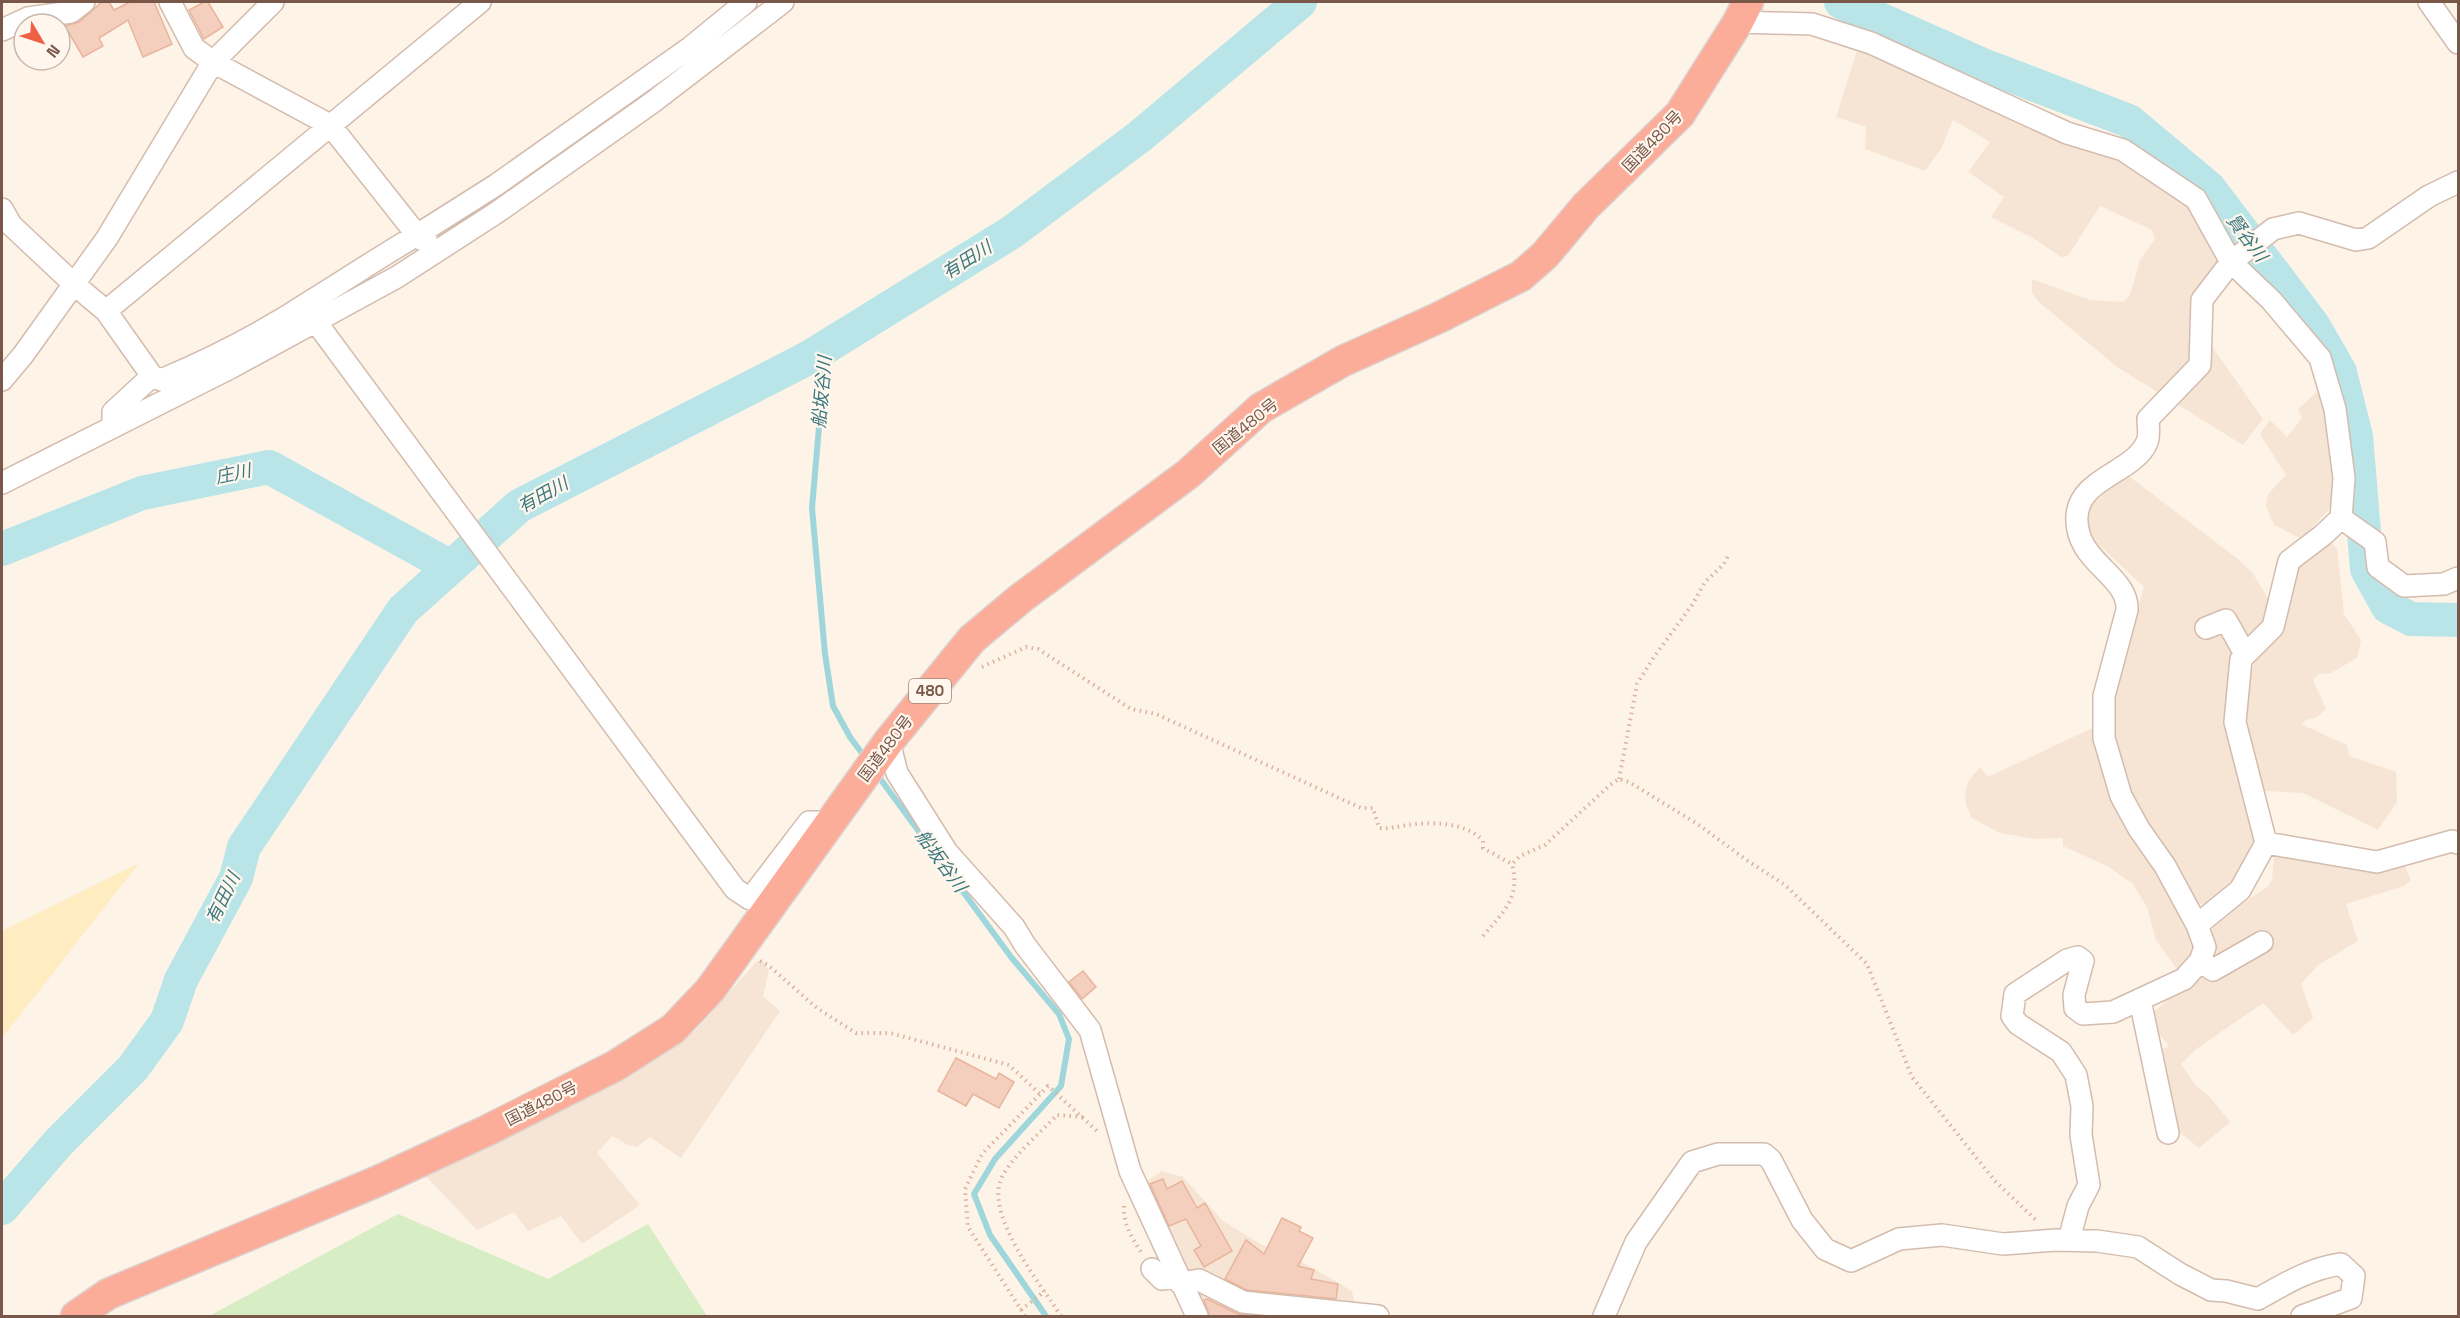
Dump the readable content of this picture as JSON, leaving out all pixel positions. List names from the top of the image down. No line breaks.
{"streets":{"highway":["国道480号","480"]},"water":["賢谷川","有田川","船坂谷川","庄川"],"north":"bottom right"}
